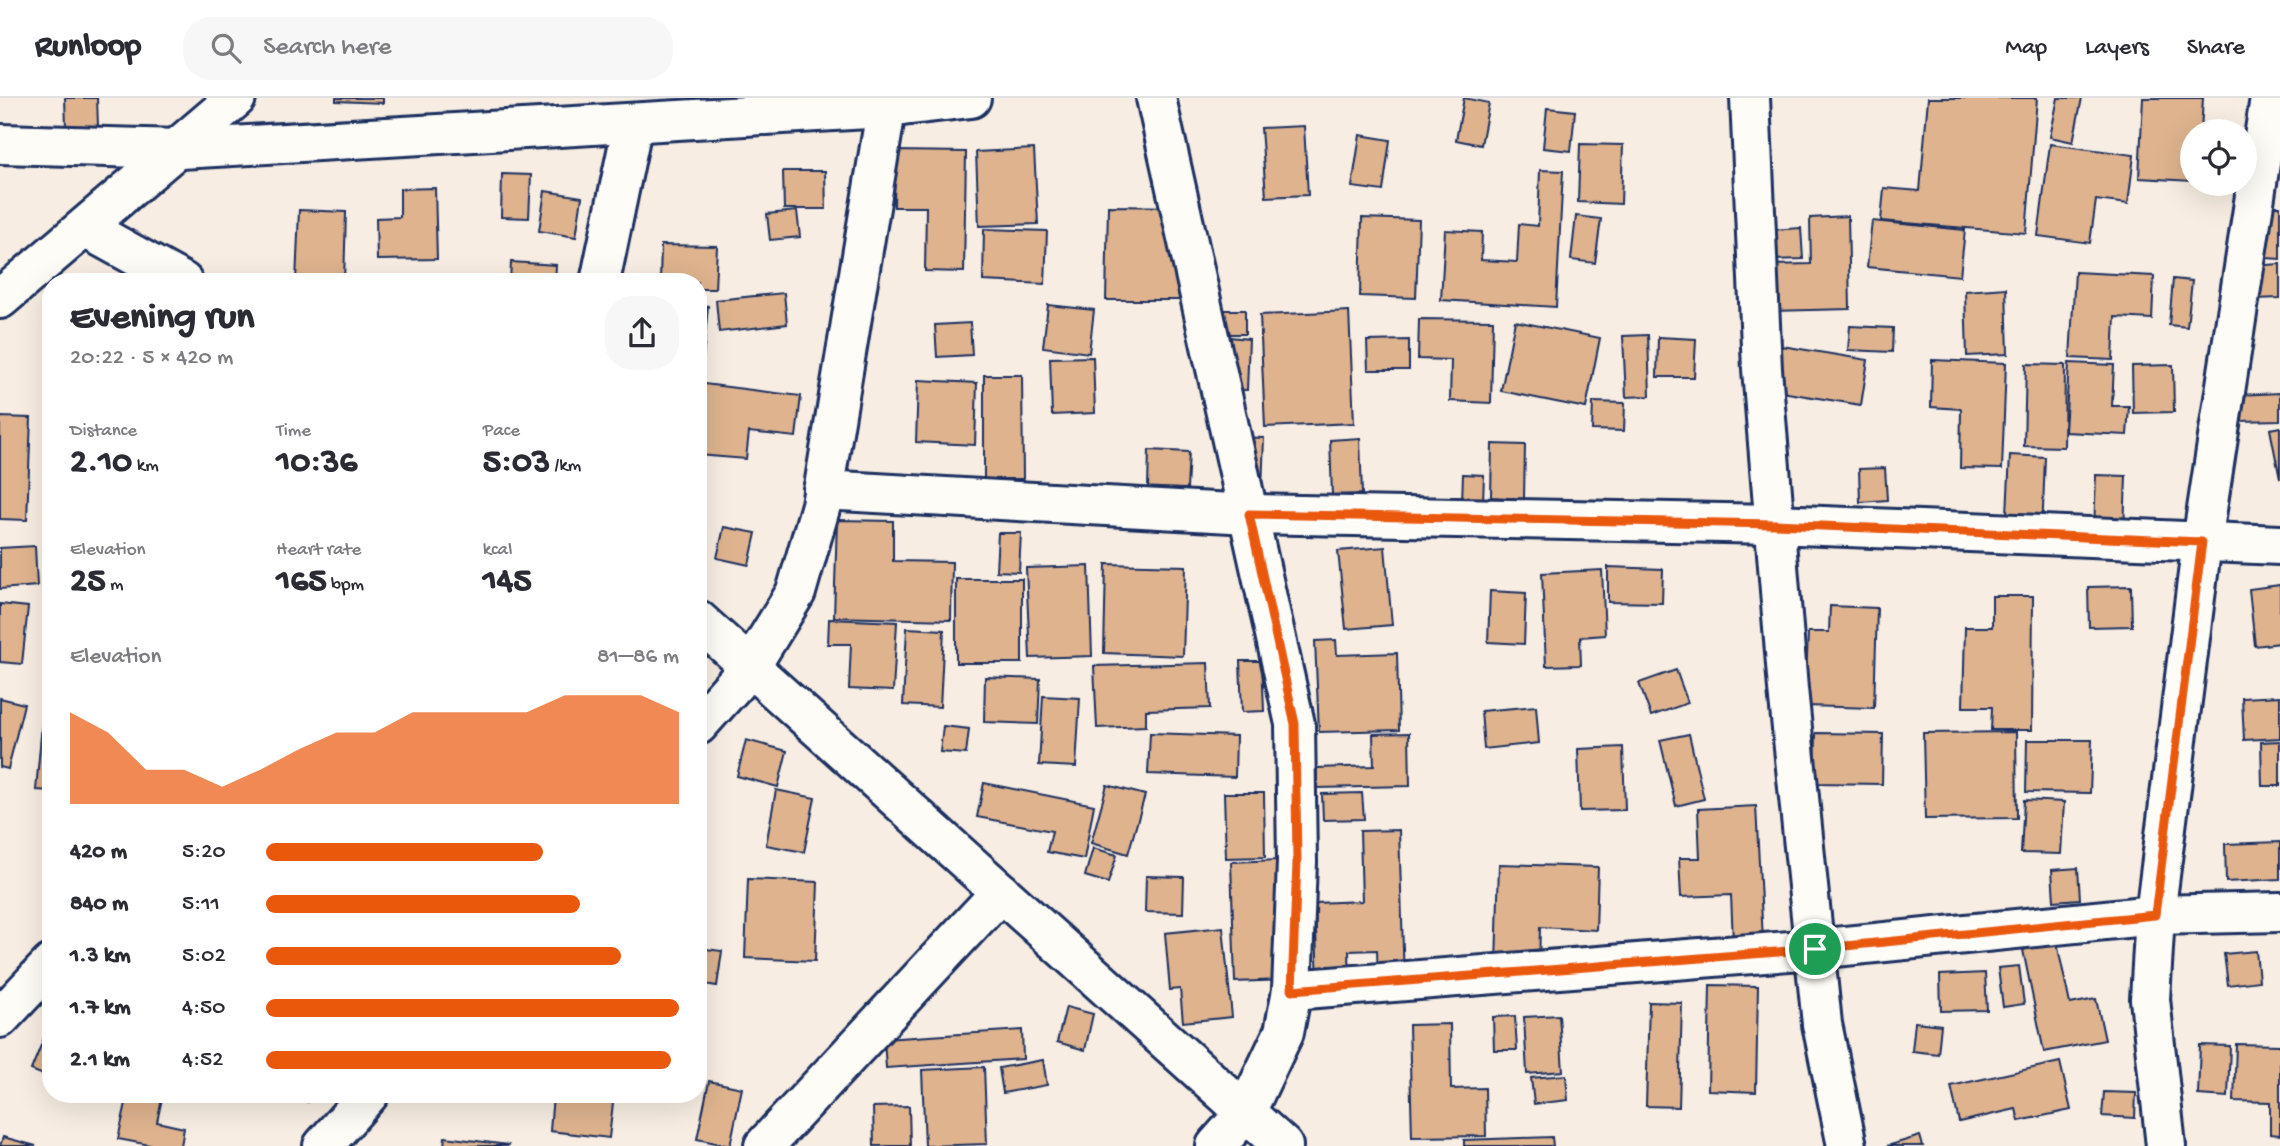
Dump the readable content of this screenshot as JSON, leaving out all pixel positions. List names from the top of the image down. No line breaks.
{"page":{"header":"Runloop","search":"Search here","nav":["Map","Layers","Share"],"heading":["Evening run","20:22 · 5 × 420 m"],"stats":[["Distance","2.10 km"],["Time","10:36"],["Pace","5:03 /km"],["Elevation","25 m"],["Heart rate","165 bpm"],["kcal","145"]],"chart":["Elevation","81–86 m"],"list":[{"name":"420 m","note":"5:20"},{"name":"840 m","note":"5:11"},{"name":"1.3 km","note":"5:02"},{"name":"1.7 km","note":"4:50"},{"name":"2.1 km","note":"4:52"}]}}
